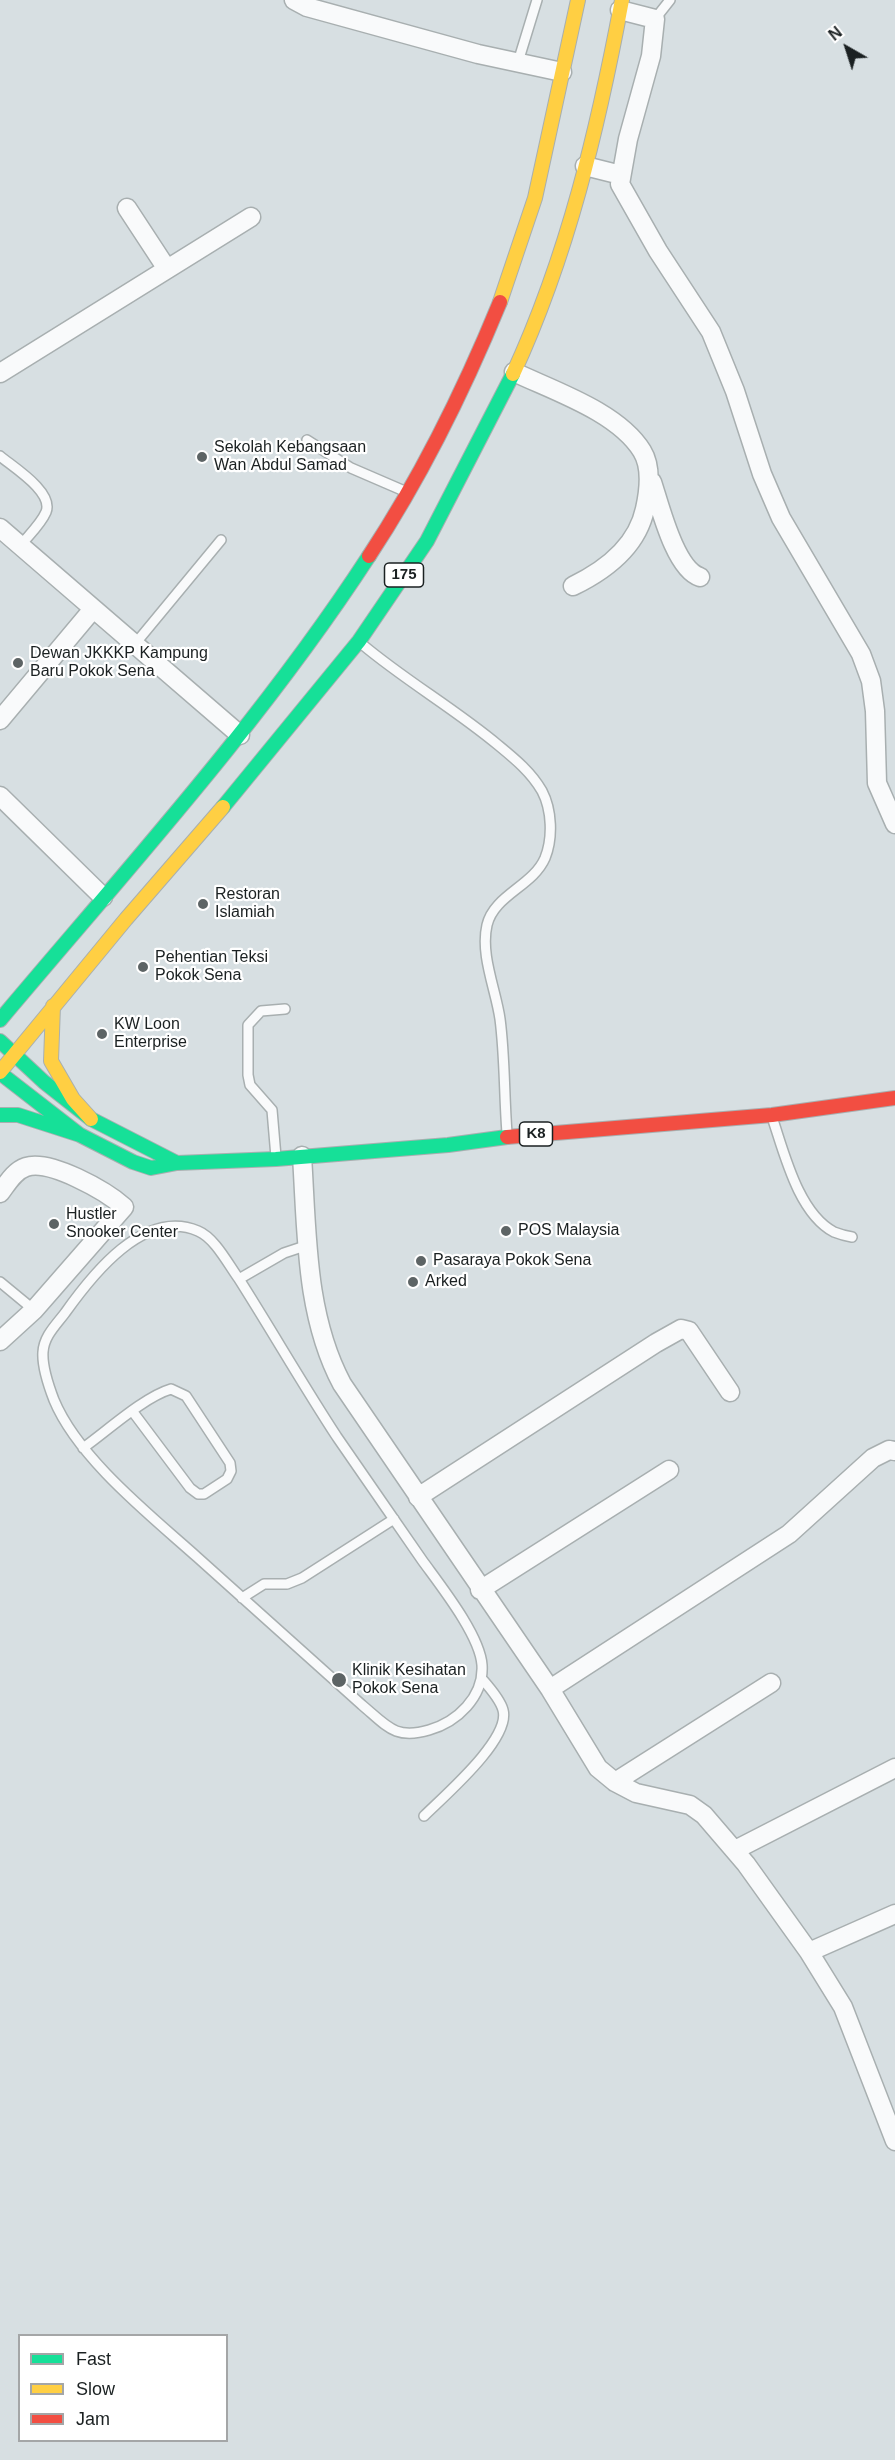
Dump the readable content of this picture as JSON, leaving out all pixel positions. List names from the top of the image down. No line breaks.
{"streets":{"main road":["175","K8"]},"crossings":[["175","K8"]],"places":["Sekolah Kebangsaan Wan Abdul Samad","Dewan JKKKP Kampung Baru Pokok Sena","Restoran Islamiah","Pehentian Teksi Pokok Sena","KW Loon Enterprise","Hustler Snooker Center","POS Malaysia","Pasaraya Pokok Sena","Arked","Klinik Kesihatan Pokok Sena"],"legend":["Fast","Slow","Jam"],"north":"top left"}
